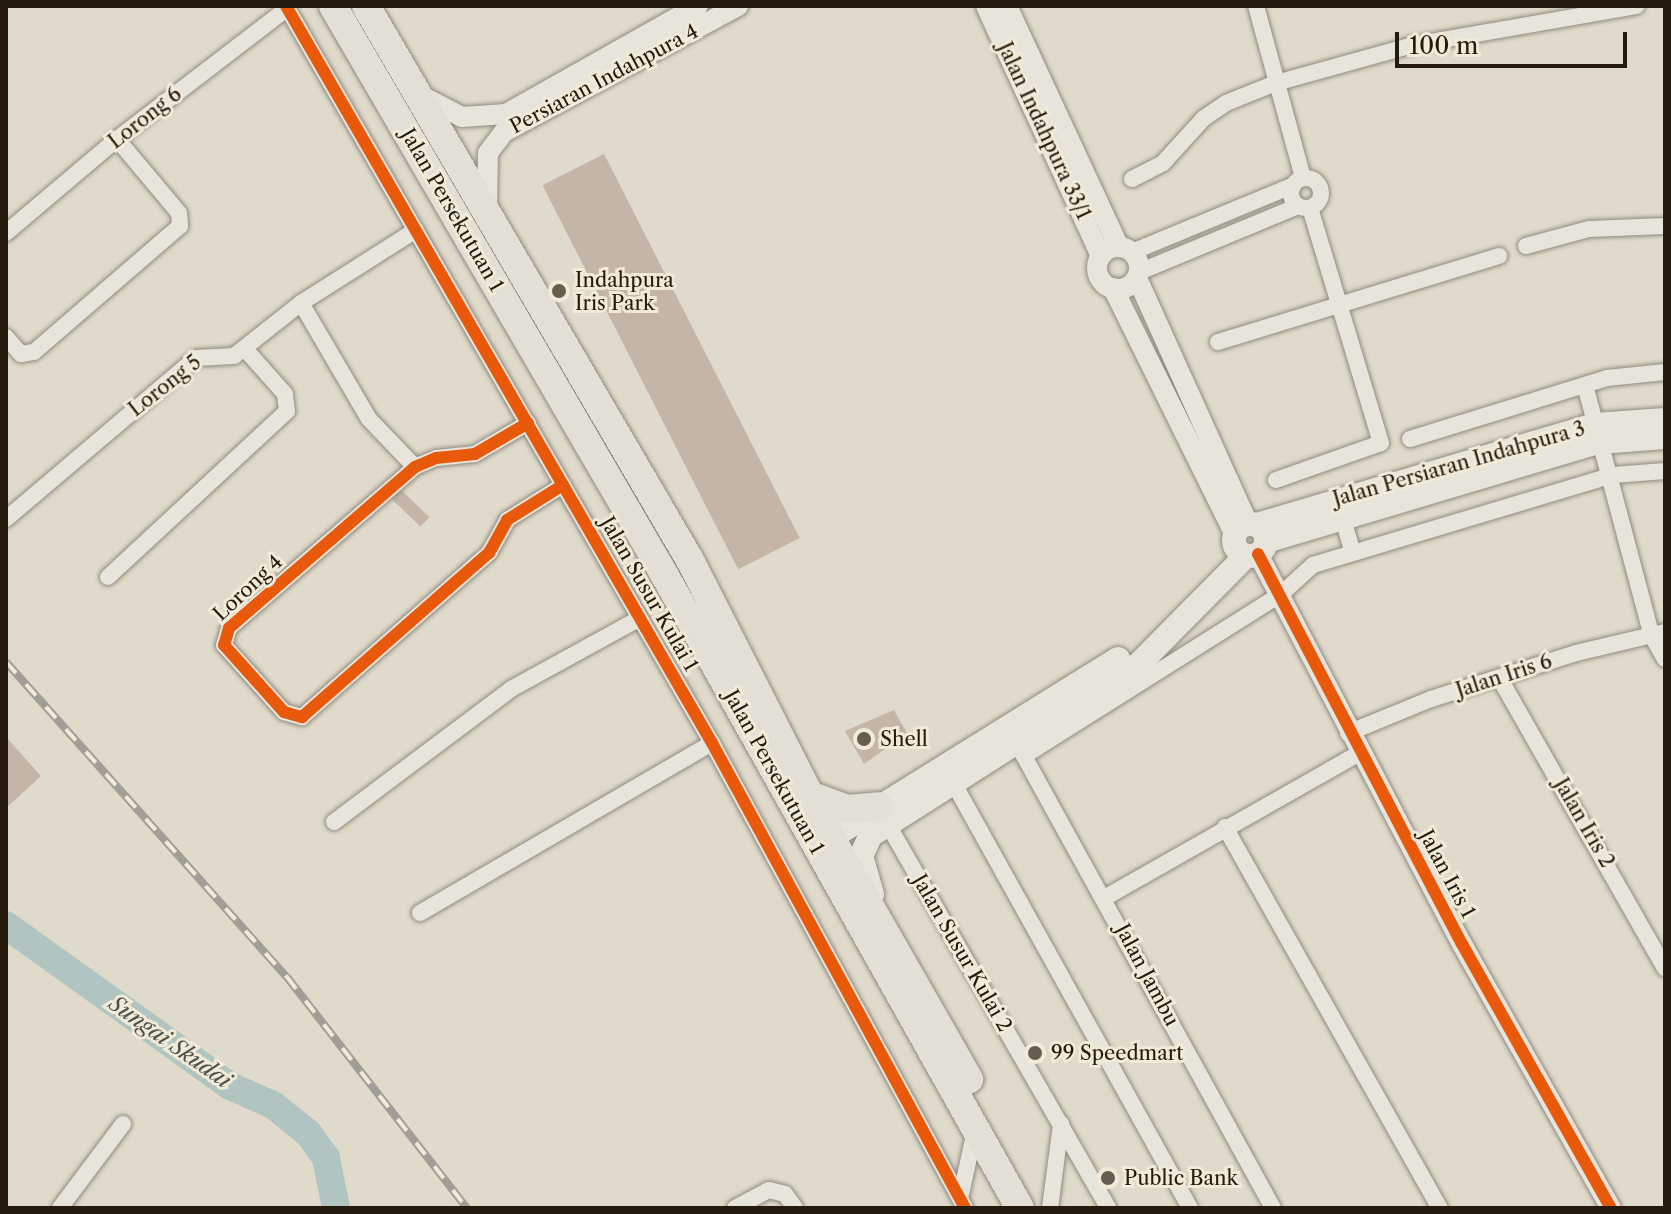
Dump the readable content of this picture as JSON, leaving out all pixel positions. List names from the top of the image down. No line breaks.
{"streets":{"highway":["Jalan Persekutuan 1"],"main road":["Jalan Persiaran Indahpura 3"],"street":["Persiaran Indahpura 4","Lorong 6","Jalan Indahpura 33/1","Lorong 5","Lorong 4","Jalan Susur Kulai 1","Jalan Iris 6","Jalan Iris 2","Jalan Iris 1","Jalan Susur Kulai 2","Jalan Jambu"]},"crossings":[["Persiaran Indahpura 4","Jalan Persekutuan 1"],["Lorong 6","Jalan Susur Kulai 1"],["Jalan Indahpura 33/1","Jalan Persiaran Indahpura 3"],["Jalan Indahpura 33/1","Jalan Iris 1"],["Lorong 5","Jalan Susur Kulai 1"],["Jalan Persiaran Indahpura 3","Jalan Iris 1"],["Lorong 4","Jalan Susur Kulai 1"],["Jalan Iris 6","Jalan Iris 2"],["Jalan Iris 6","Jalan Iris 1"]],"water":["Sungai Skudai"],"places":["Indahpura Iris Park","Shell","99 Speedmart","Public Bank"],"scale_bar":"100 m"}
